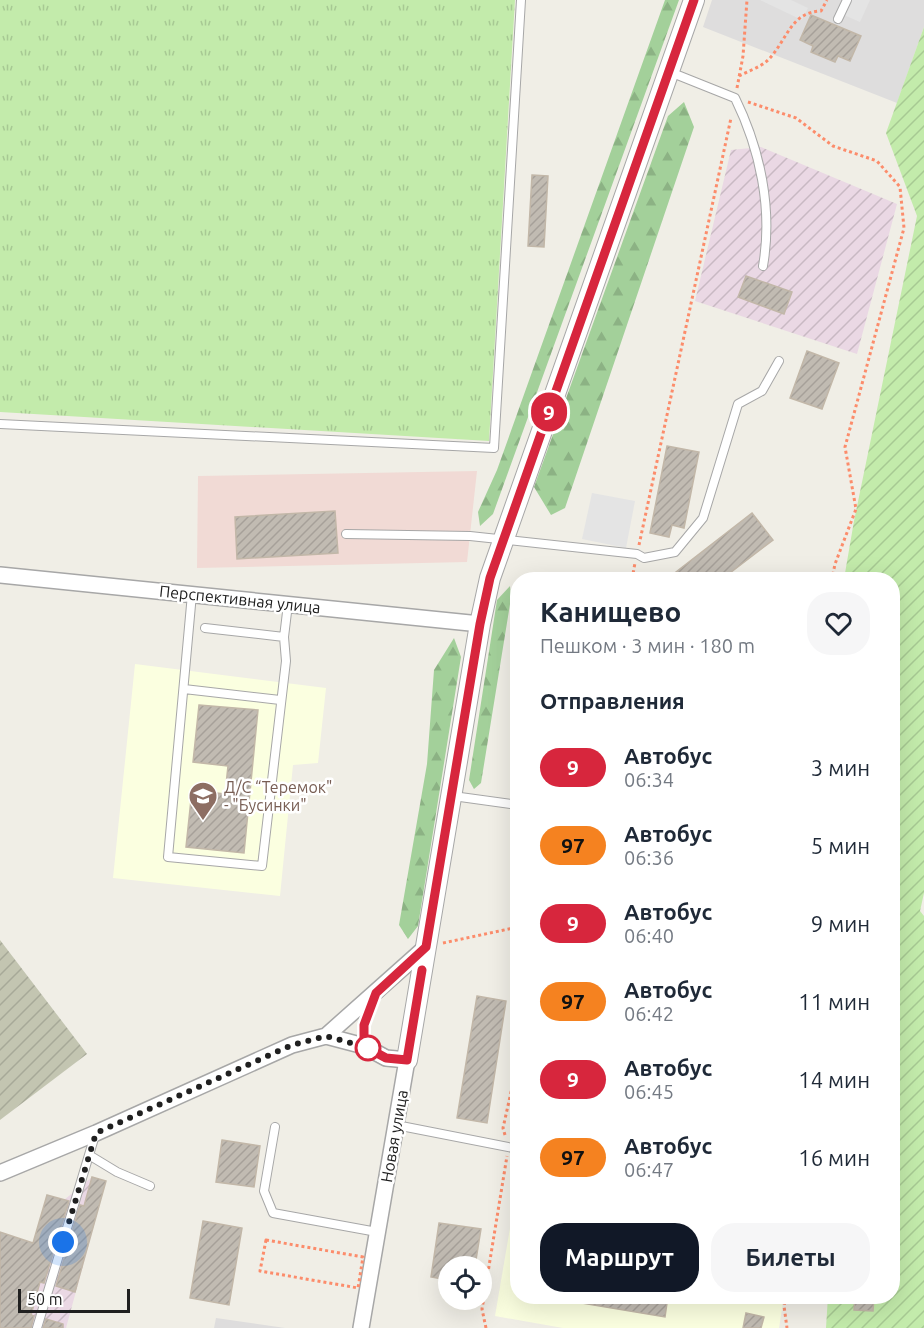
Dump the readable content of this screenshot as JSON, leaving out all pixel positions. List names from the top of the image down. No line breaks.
{"streets":{"street":["Перспективная улица","Новая улица"]},"crossings":[["Перспективная улица","Новая улица"]],"places":{"school or university":["Д/С “Теремок\" - \"Бусинки\""]},"lines":["bus line 9"],"scale_bar":"50 m","page":{"on_map":"9","heading":[["Канищево","Пешком · 3 мин · 180 m"],"Отправления"],"list":[{"mark":"9","name":"Автобус","note":"06:34","value":"3 мин"},{"mark":"97","name":"Автобус","note":"06:36","value":"5 мин"},{"mark":"9","name":"Автобус","note":"06:40","value":"9 мин"},{"mark":"97","name":"Автобус","note":"06:42","value":"11 мин"},{"mark":"9","name":"Автобус","note":"06:45","value":"14 мин"},{"mark":"97","name":"Автобус","note":"06:47","value":"16 мин"}],"buttons":["Маршрут","Билеты"],"scale":"50 m"}}
